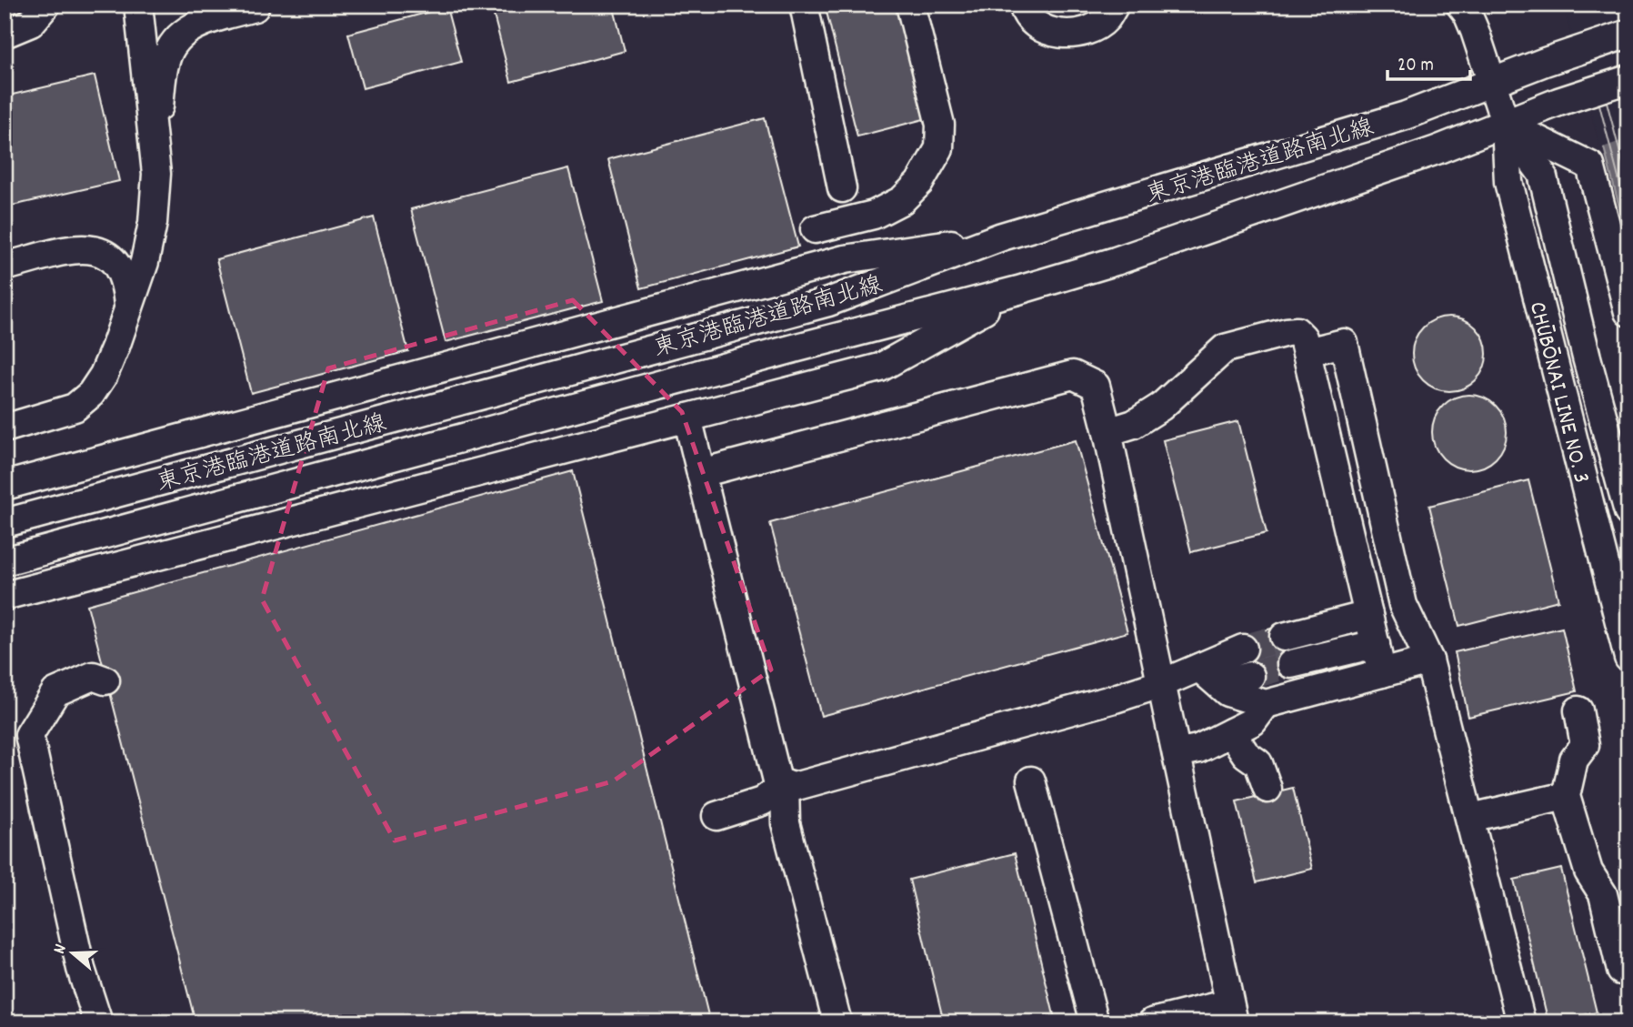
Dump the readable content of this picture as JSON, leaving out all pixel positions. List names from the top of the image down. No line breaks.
{"streets":{"street":["東京港臨港道路南北線","CHŪBŌNAI LINE NO. 3"]},"crossings":[["東京港臨港道路南北線","CHŪBŌNAI LINE NO. 3"]],"scale_bar":"20 m","north":"left"}
